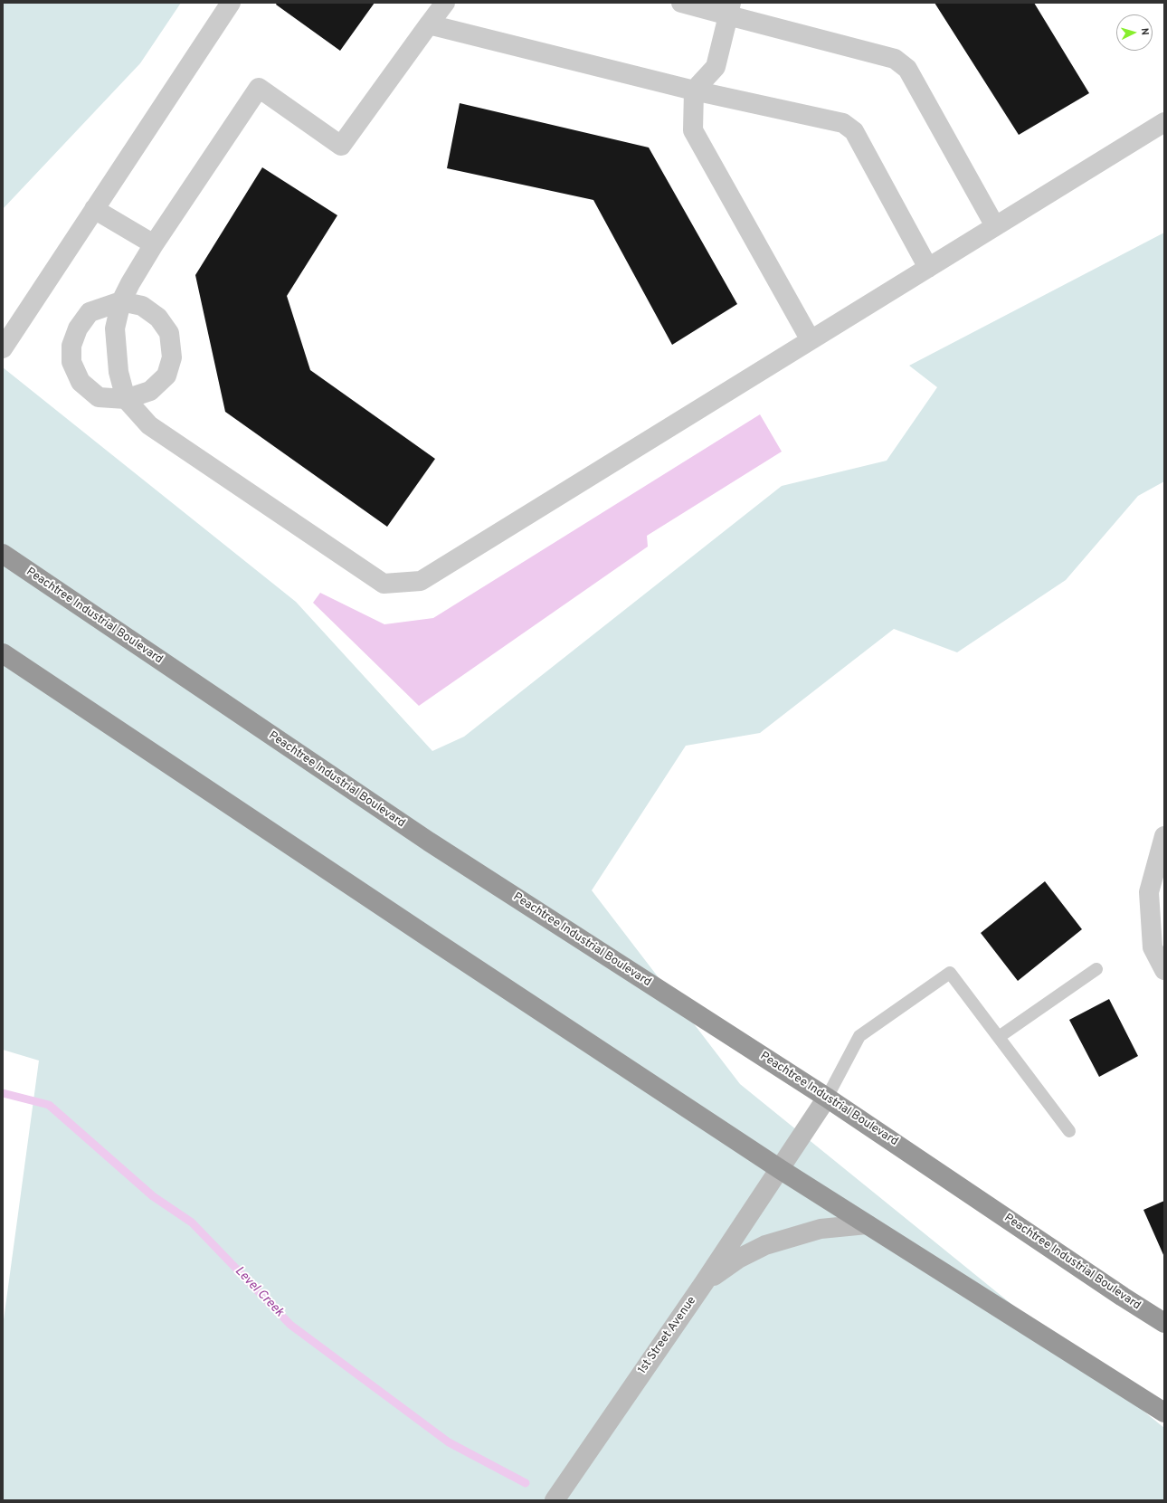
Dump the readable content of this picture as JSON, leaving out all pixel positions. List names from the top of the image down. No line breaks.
{"streets":{"highway":["Peachtree Industrial Boulevard"],"street":["1st Street Avenue"]},"water":["Level Creek"],"north":"right"}
